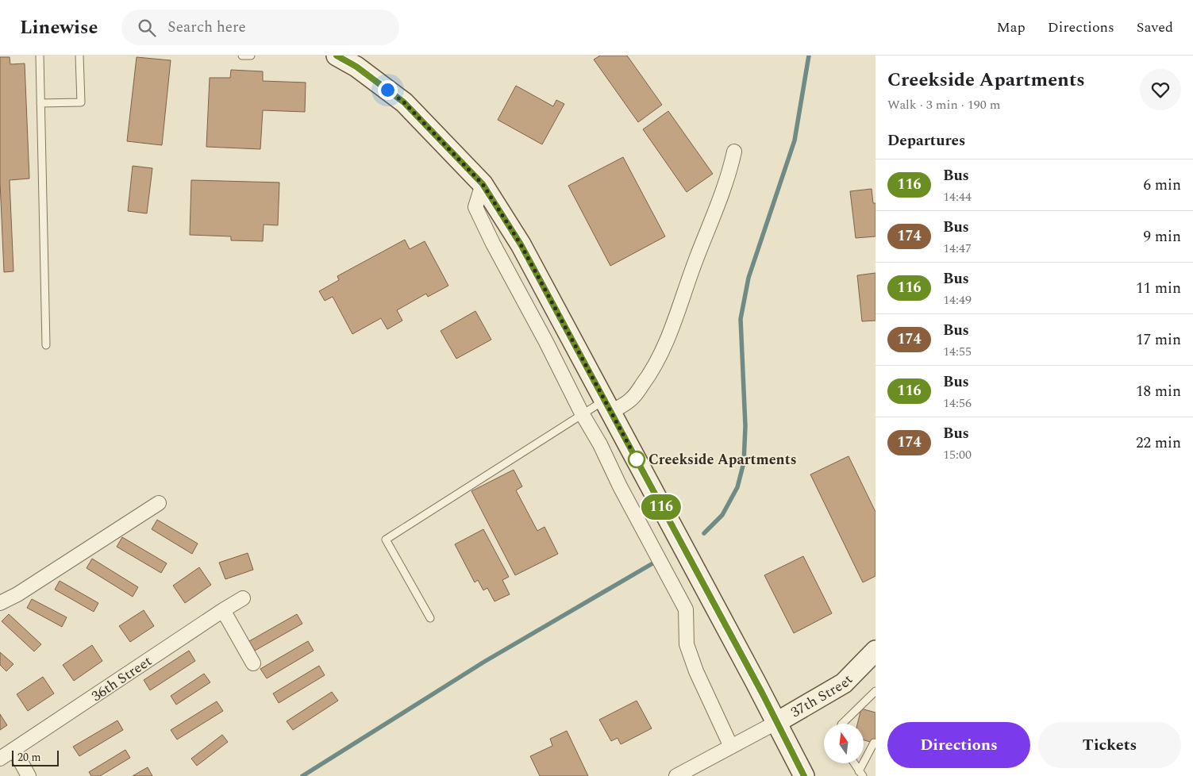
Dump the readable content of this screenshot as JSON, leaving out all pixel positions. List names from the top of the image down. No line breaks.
{"streets":{"main road":["37th Street"],"street":["36th Street"]},"places":["Creekside Apartments"],"lines":["bus line 116"],"scale_bar":"20 m","north":"top","page":{"header":"Linewise","search":"Search here","nav":["Map","Directions","Saved"],"on_map":"116","heading":[["Creekside Apartments","Walk · 3 min · 190 m"],"Departures"],"list":[{"mark":"116","name":"Bus","note":"14:44","value":"6 min"},{"mark":"174","name":"Bus","note":"14:47","value":"9 min"},{"mark":"116","name":"Bus","note":"14:49","value":"11 min"},{"mark":"174","name":"Bus","note":"14:55","value":"17 min"},{"mark":"116","name":"Bus","note":"14:56","value":"18 min"},{"mark":"174","name":"Bus","note":"15:00","value":"22 min"}],"buttons":["Directions","Tickets"],"scale":"20 m"}}
